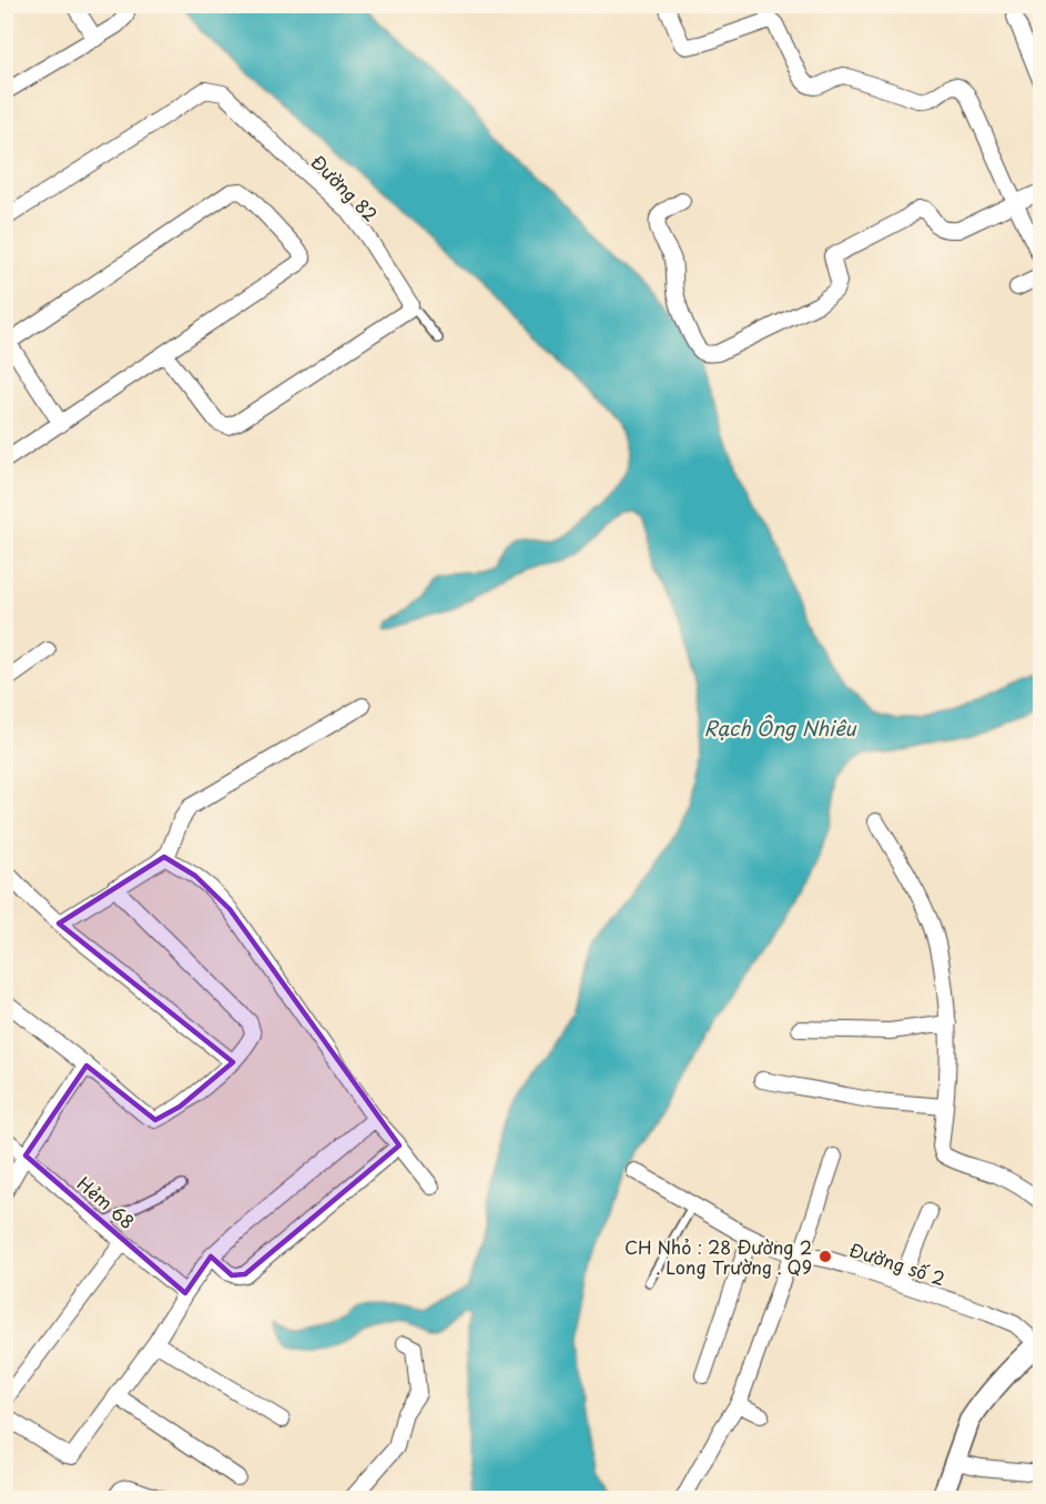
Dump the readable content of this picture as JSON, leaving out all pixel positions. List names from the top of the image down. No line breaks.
{"streets":{"street":["Đường 82","Hẻm 68","Đường số 2"]},"water":["Rạch Ông Nhiêu"],"places":["CH Nhỏ : 28 Đường 2 . Long Trường . Q9"]}
